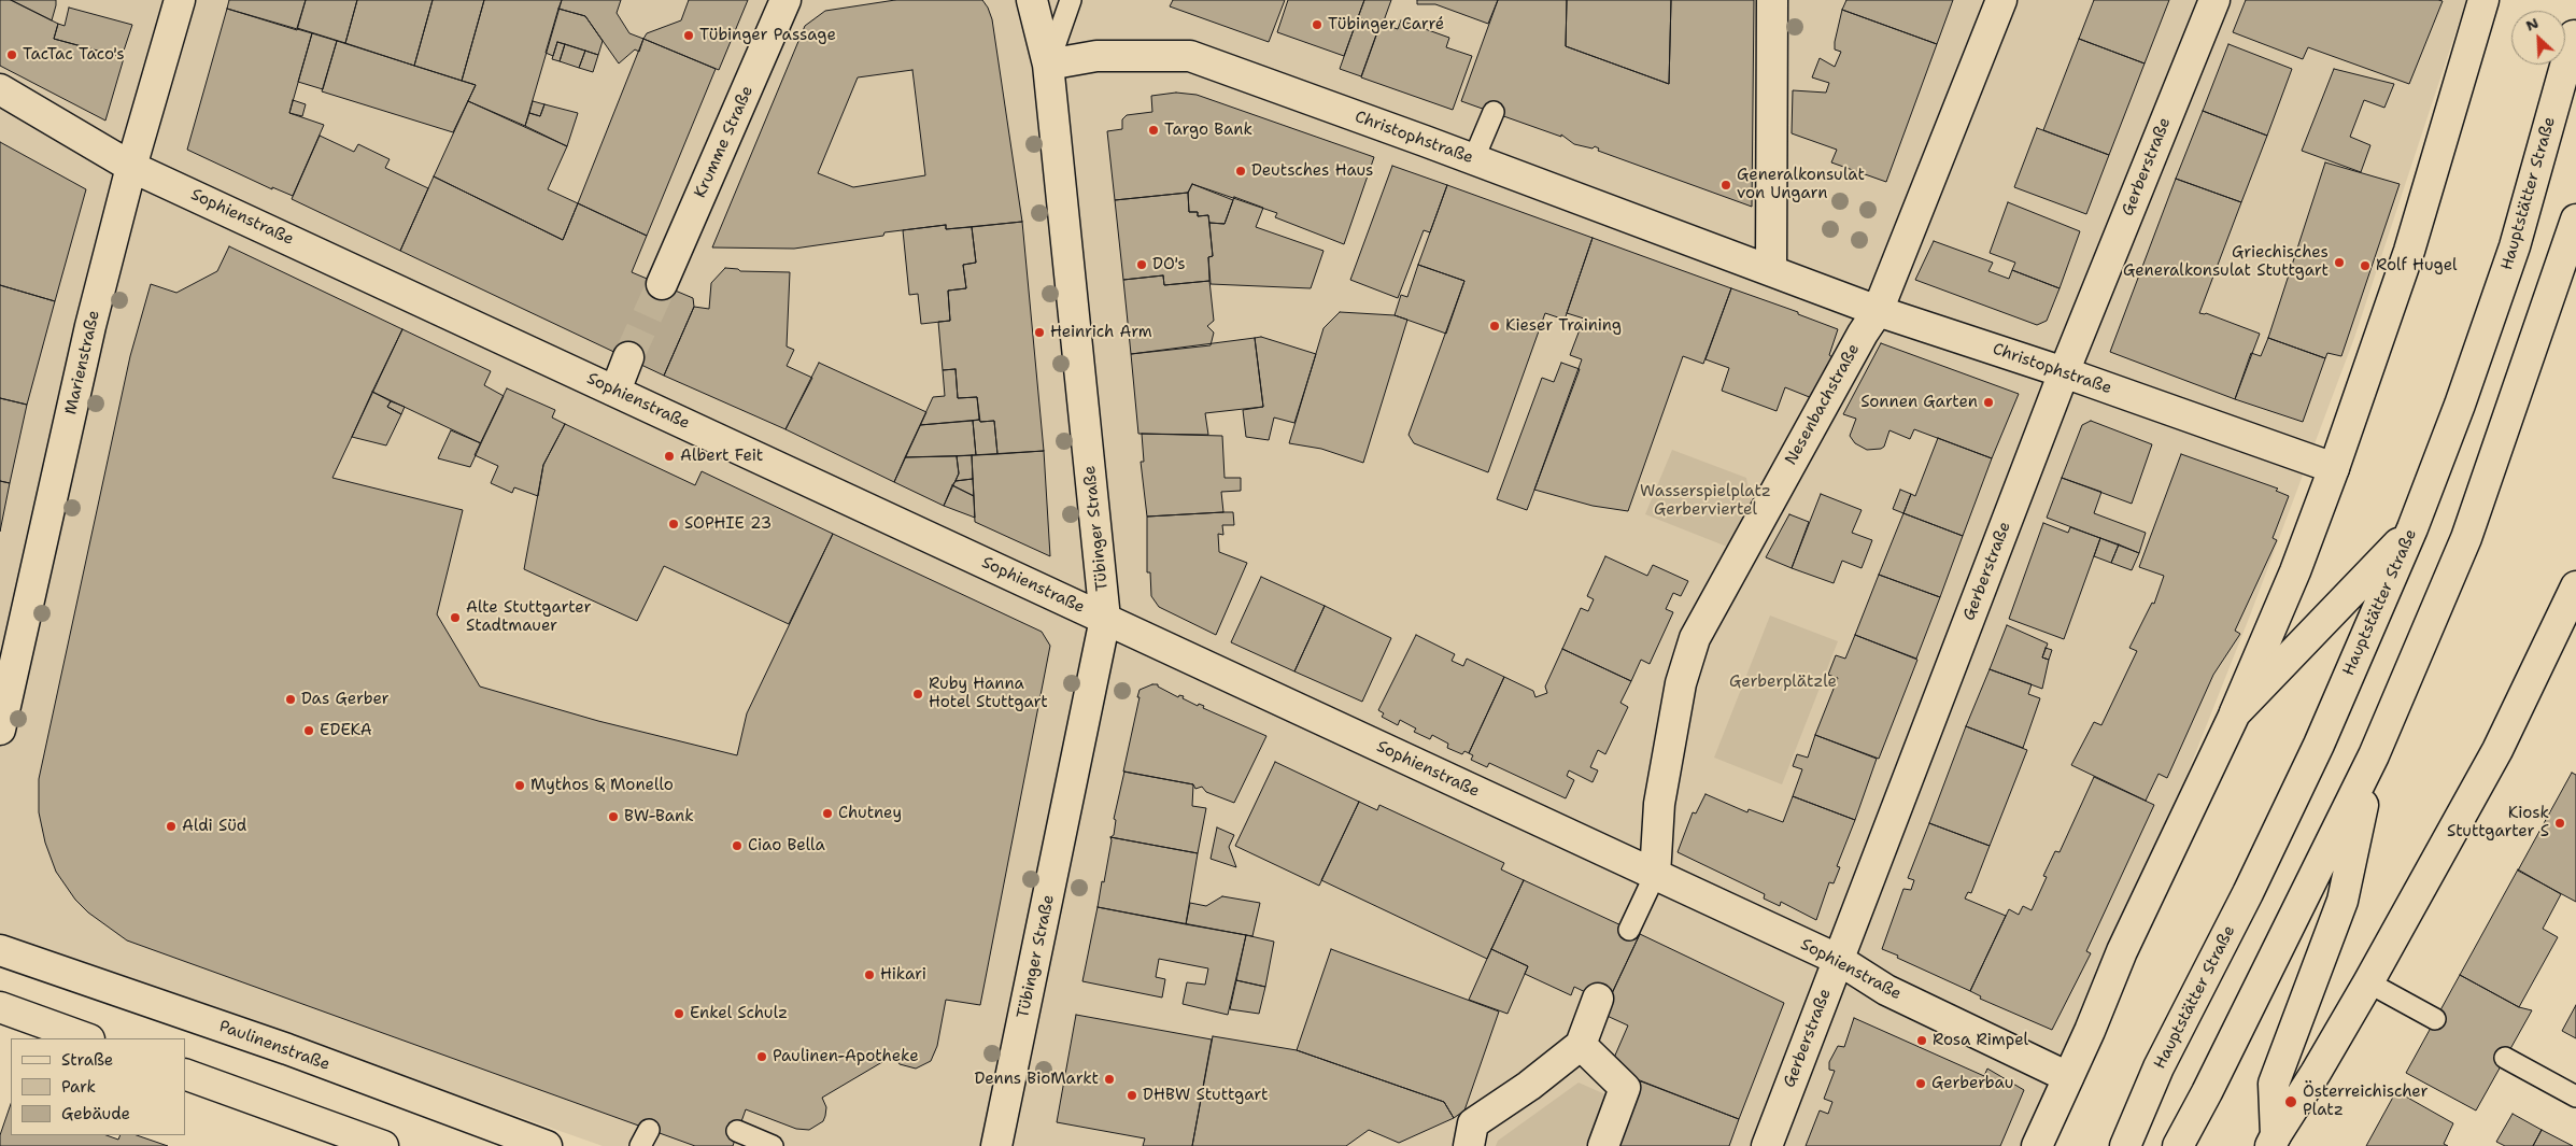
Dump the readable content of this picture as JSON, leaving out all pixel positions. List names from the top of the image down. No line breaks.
{"streets":{"street":["Christophstraße","Krumme Straße","Gerberstraße","Hauptstätter Straße","Sophienstraße","Marienstraße","Nesenbachstraße","Tübinger Straße","Paulinenstraße"]},"crossings":[["Christophstraße","Gerberstraße"],["Christophstraße","Nesenbachstraße"],["Christophstraße","Tübinger Straße"],["Gerberstraße","Sophienstraße"],["Sophienstraße","Marienstraße"],["Sophienstraße","Nesenbachstraße"],["Sophienstraße","Tübinger Straße"]],"parks":["Wasserspielplatz Gerberviertel","Gerberplätzle"],"places":["Tübinger Carré","Tübinger Passage","TacTac Taco's","Targo Bank","Deutsches Haus","Generalkonsulat von Ungarn","Griechisches Generalkonsulat Stuttgart","DO's","Rolf Hugel","Kieser Training","Heinrich Arm","Sonnen Garten","Albert Feit","SOPHIE 23","Alte Stuttgarter Stadtmauer","Ruby Hanna Hotel Stuttgart","Das Gerber","EDEKA","Mythos & Monello","Chutney","BW-Bank","Kiosk Stuttgarter S","Aldi Süd","Ciao Bella","Hikari","Enkel Schulz","Rosa Rimpel","Paulinen-Apotheke","Denns BioMarkt","Gerberbau","DHBW Stuttgart","Österreichischer Platz"],"legend":["Straße","Park","Gebäude"],"north":"top left"}
